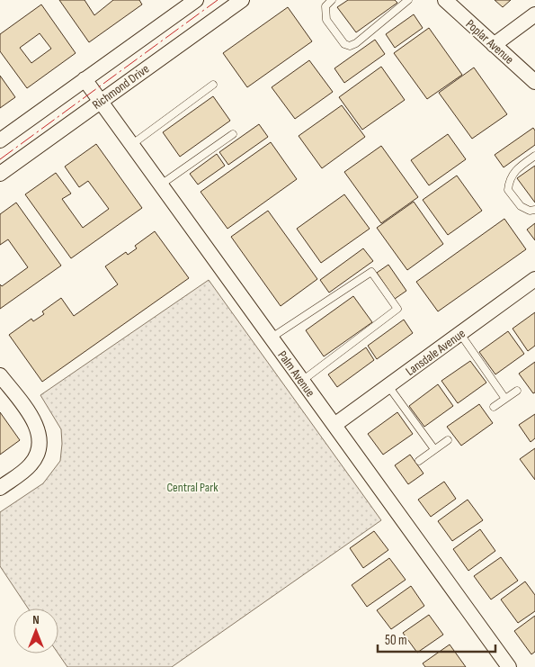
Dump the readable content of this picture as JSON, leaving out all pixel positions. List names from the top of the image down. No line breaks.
{"streets":{"street":["Poplar Avenue","Richmond Drive","Lansdale Avenue","Palm Avenue"]},"crossings":[["Richmond Drive","Palm Avenue"],["Lansdale Avenue","Palm Avenue"]],"parks":["Central Park"],"scale_bar":"50 m","north":"top"}
